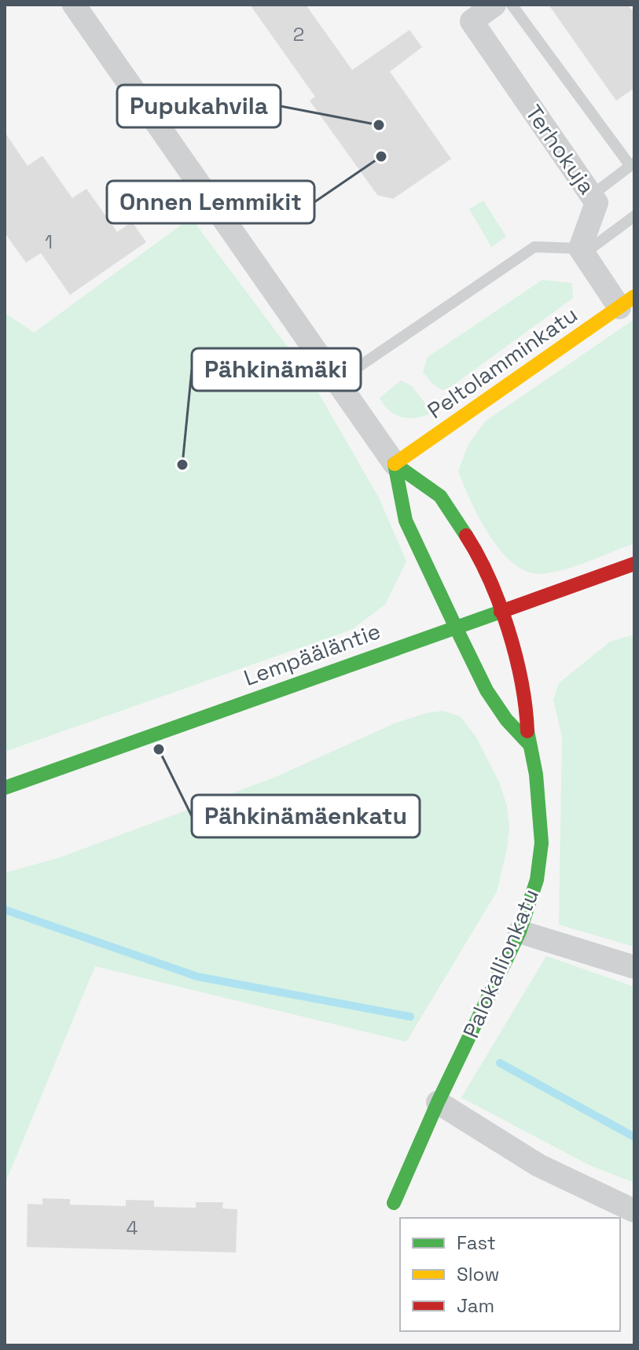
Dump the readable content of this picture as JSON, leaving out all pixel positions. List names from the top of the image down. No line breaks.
{"streets":{"street":["Terhokuja","Peltolamminkatu","Lempääläntie","Palokallionkatu"]},"crossings":[["Peltolamminkatu","Palokallionkatu"],["Lempääläntie","Palokallionkatu"]],"places":["Pupukahvila","Onnen Lemmikit","Pähkinämäki","Pähkinämäenkatu"],"house_numbers":["2","1","4"],"legend":["Fast","Slow","Jam"]}
